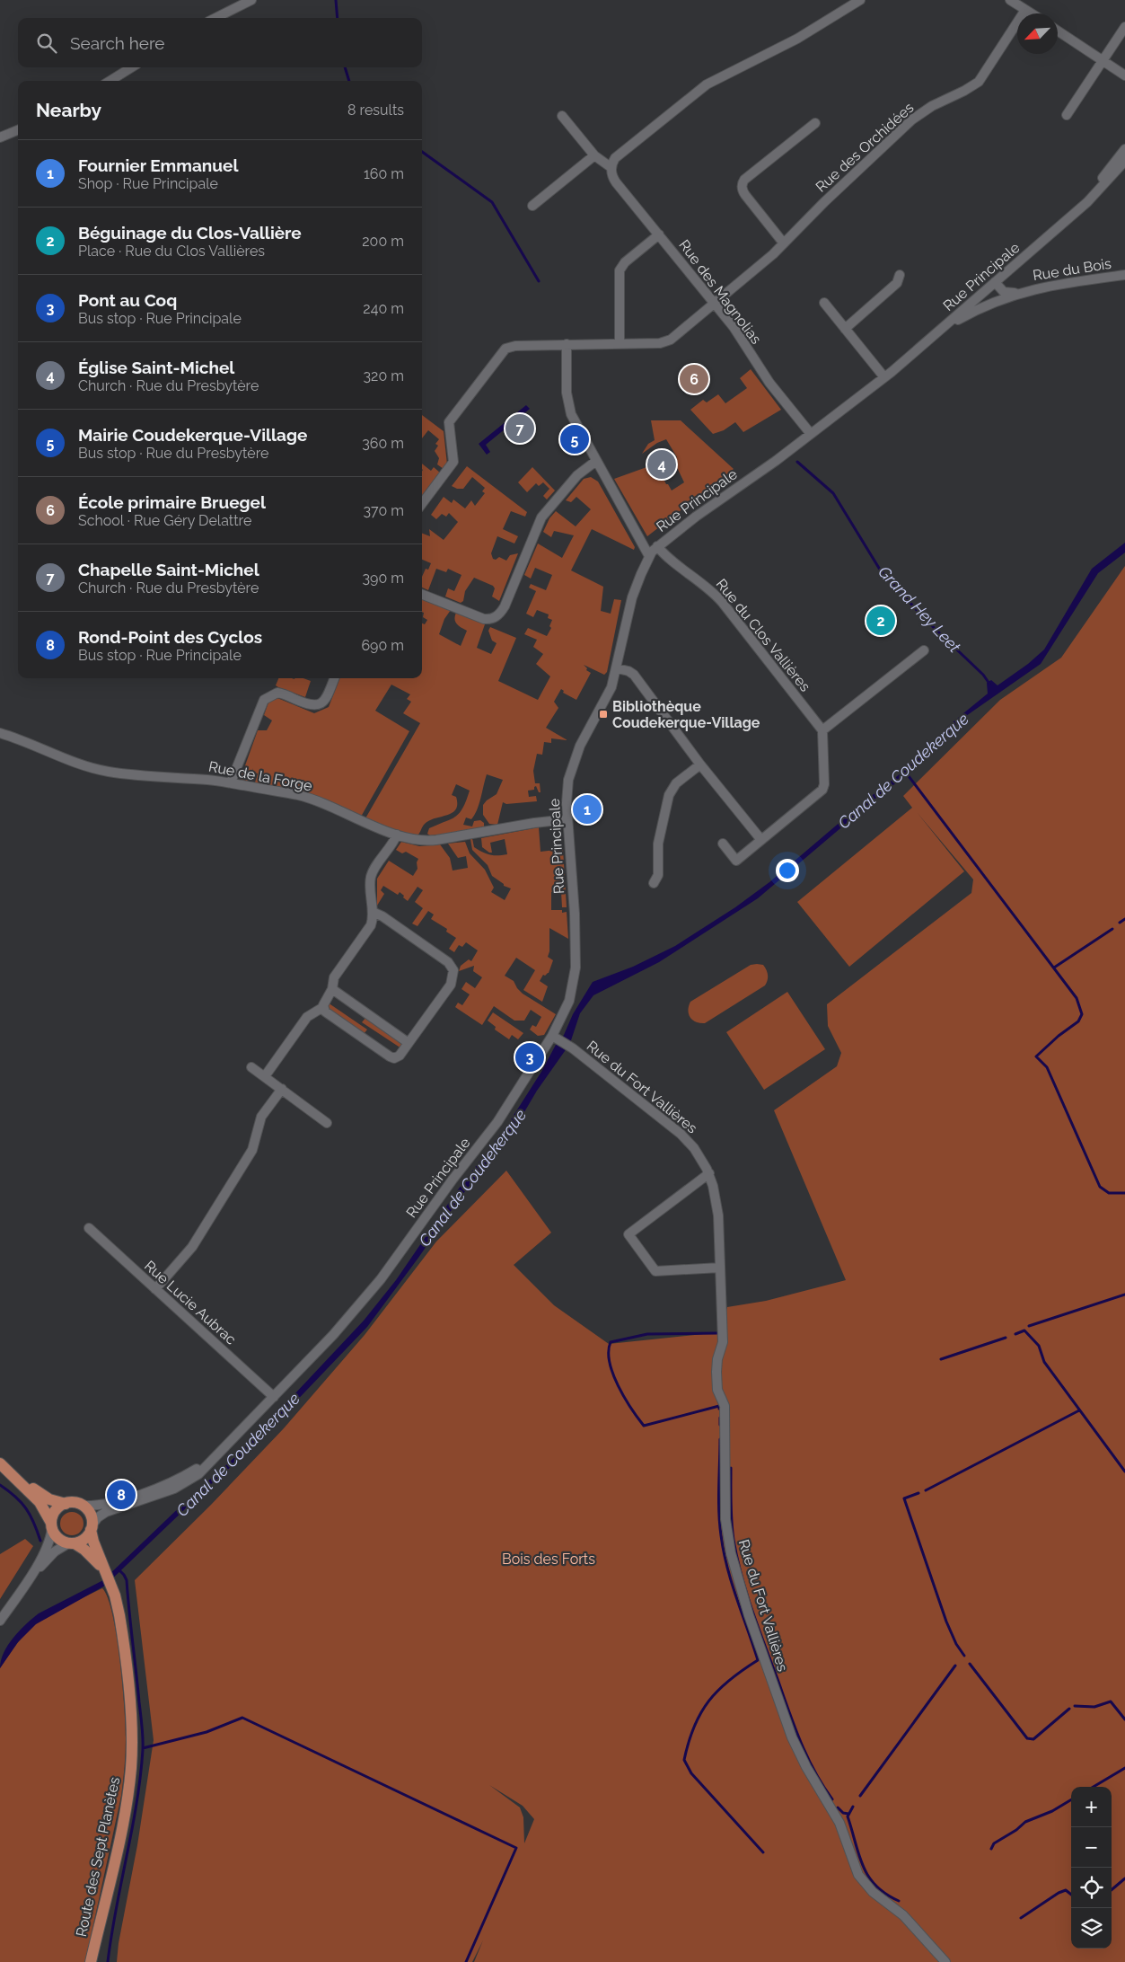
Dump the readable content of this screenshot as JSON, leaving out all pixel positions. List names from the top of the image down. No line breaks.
{"streets":{"main road":["Route des Sept Planètes"],"street":["Rue des Orchidées","Rue du Bois","Rue Principale","Rue des Magnolias","Rue du Clos Vallières","Rue de la Forge","Rue du Fort Vallières","Rue Lucie Aubrac"]},"crossings":[["Rue des Orchidées","Rue des Magnolias"],["Rue du Bois","Rue Principale"],["Rue Principale","Rue des Magnolias"],["Rue Principale","Rue du Clos Vallières"],["Rue Principale","Rue de la Forge"],["Rue Principale","Rue du Fort Vallières"],["Rue Principale","Rue Lucie Aubrac"],["Rue Principale","Route des Sept Planètes"]],"water":["Grand Hey Leet","Canal de Coudekerque"],"parks":["Bois des Forts"],"places":{"transit":["Bibliothèque Coudekerque-Village"]},"north":"bottom left","page":{"search":"Search here","heading":["Nearby","8 results"],"list":[{"mark":"1","name":"Fournier Emmanuel","note":"Shop · Rue Principale","value":"160 m"},{"mark":"2","name":"Béguinage du Clos-Vallière","note":"Place · Rue du Clos Vallières","value":"200 m"},{"mark":"3","name":"Pont au Coq","note":"Bus stop · Rue Principale","value":"240 m"},{"mark":"4","name":"Église Saint-Michel","note":"Church · Rue du Presbytère","value":"320 m"},{"mark":"5","name":"Mairie Coudekerque-Village","note":"Bus stop · Rue du Presbytère","value":"360 m"},{"mark":"6","name":"École primaire Bruegel","note":"School · Rue Géry Delattre","value":"370 m"},{"mark":"7","name":"Chapelle Saint-Michel","note":"Church · Rue du Presbytère","value":"390 m"},{"mark":"8","name":"Rond-Point des Cyclos","note":"Bus stop · Rue Principale","value":"690 m"}],"pins":["6","7","5","4","2","1","3","8"],"map_buttons":["+","−"]}}
